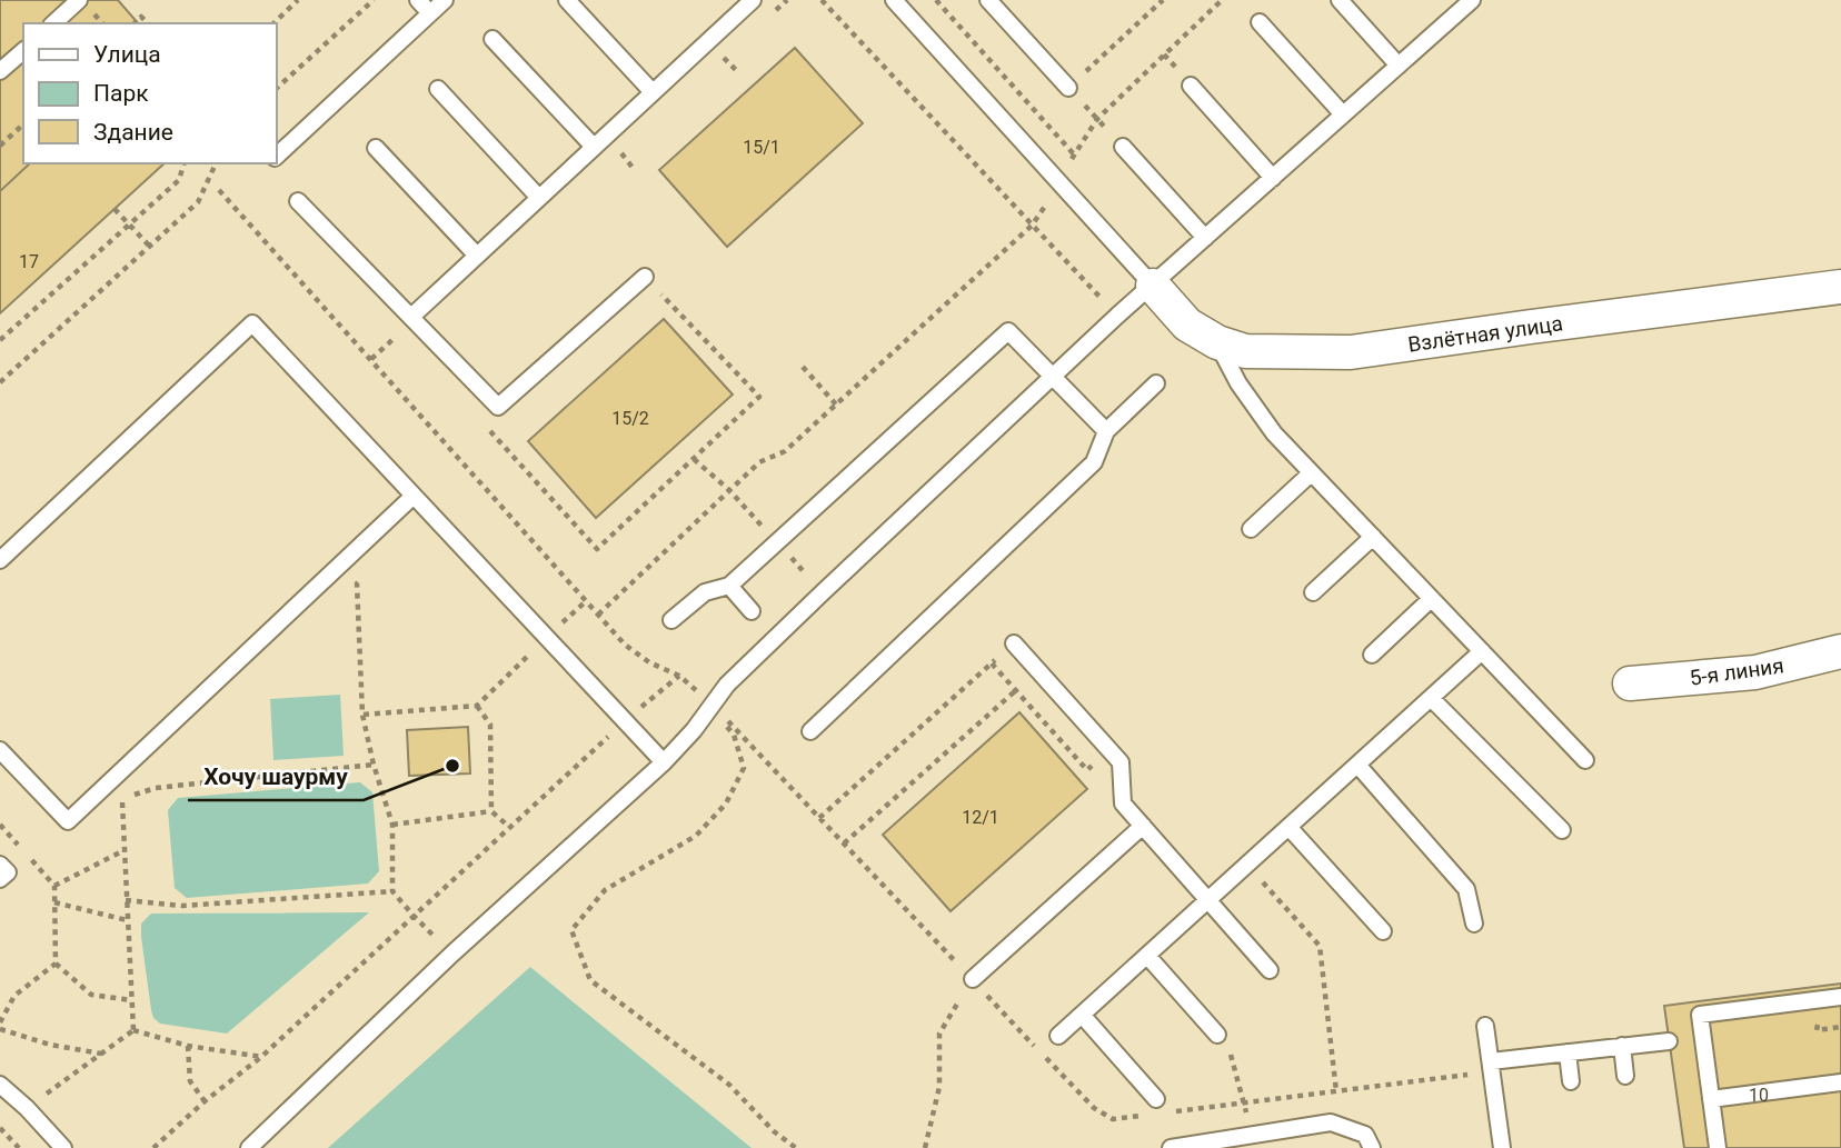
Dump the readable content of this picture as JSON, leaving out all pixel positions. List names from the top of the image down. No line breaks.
{"streets":{"street":["Взлётная улица","5-я линия"]},"places":["Хочу шаурму"],"house_numbers":["15/1","17","15/2","12/1","10"],"legend":["Улица","Парк","Здание"]}
